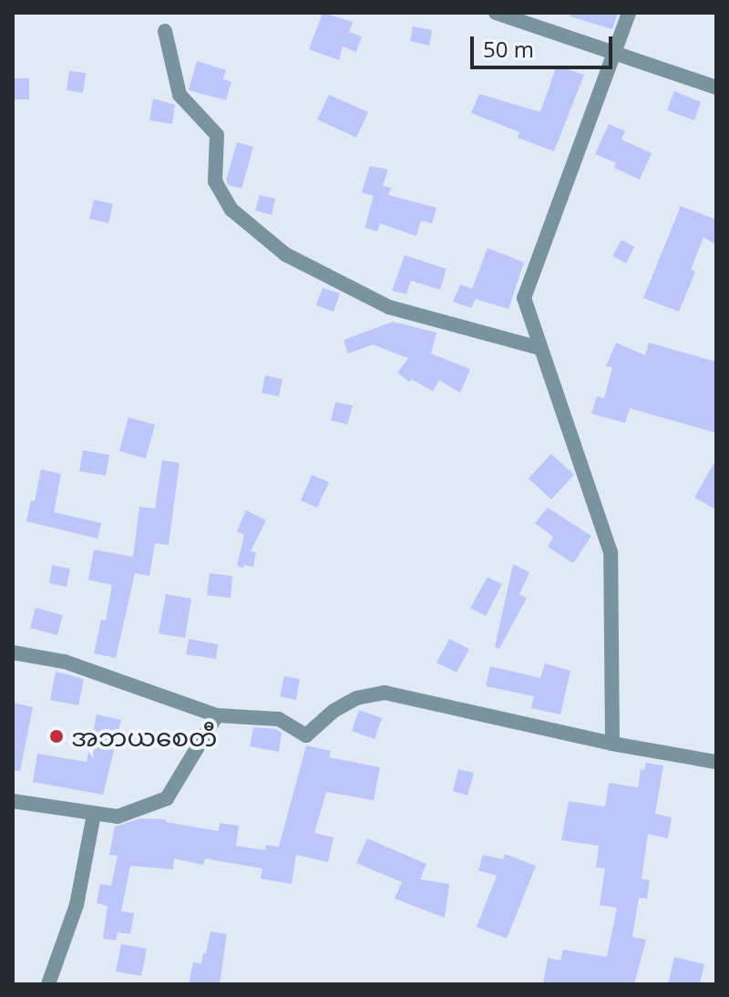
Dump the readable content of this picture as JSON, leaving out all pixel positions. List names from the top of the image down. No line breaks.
{"places":["အဘယစေတီ"],"scale_bar":"50 m"}
